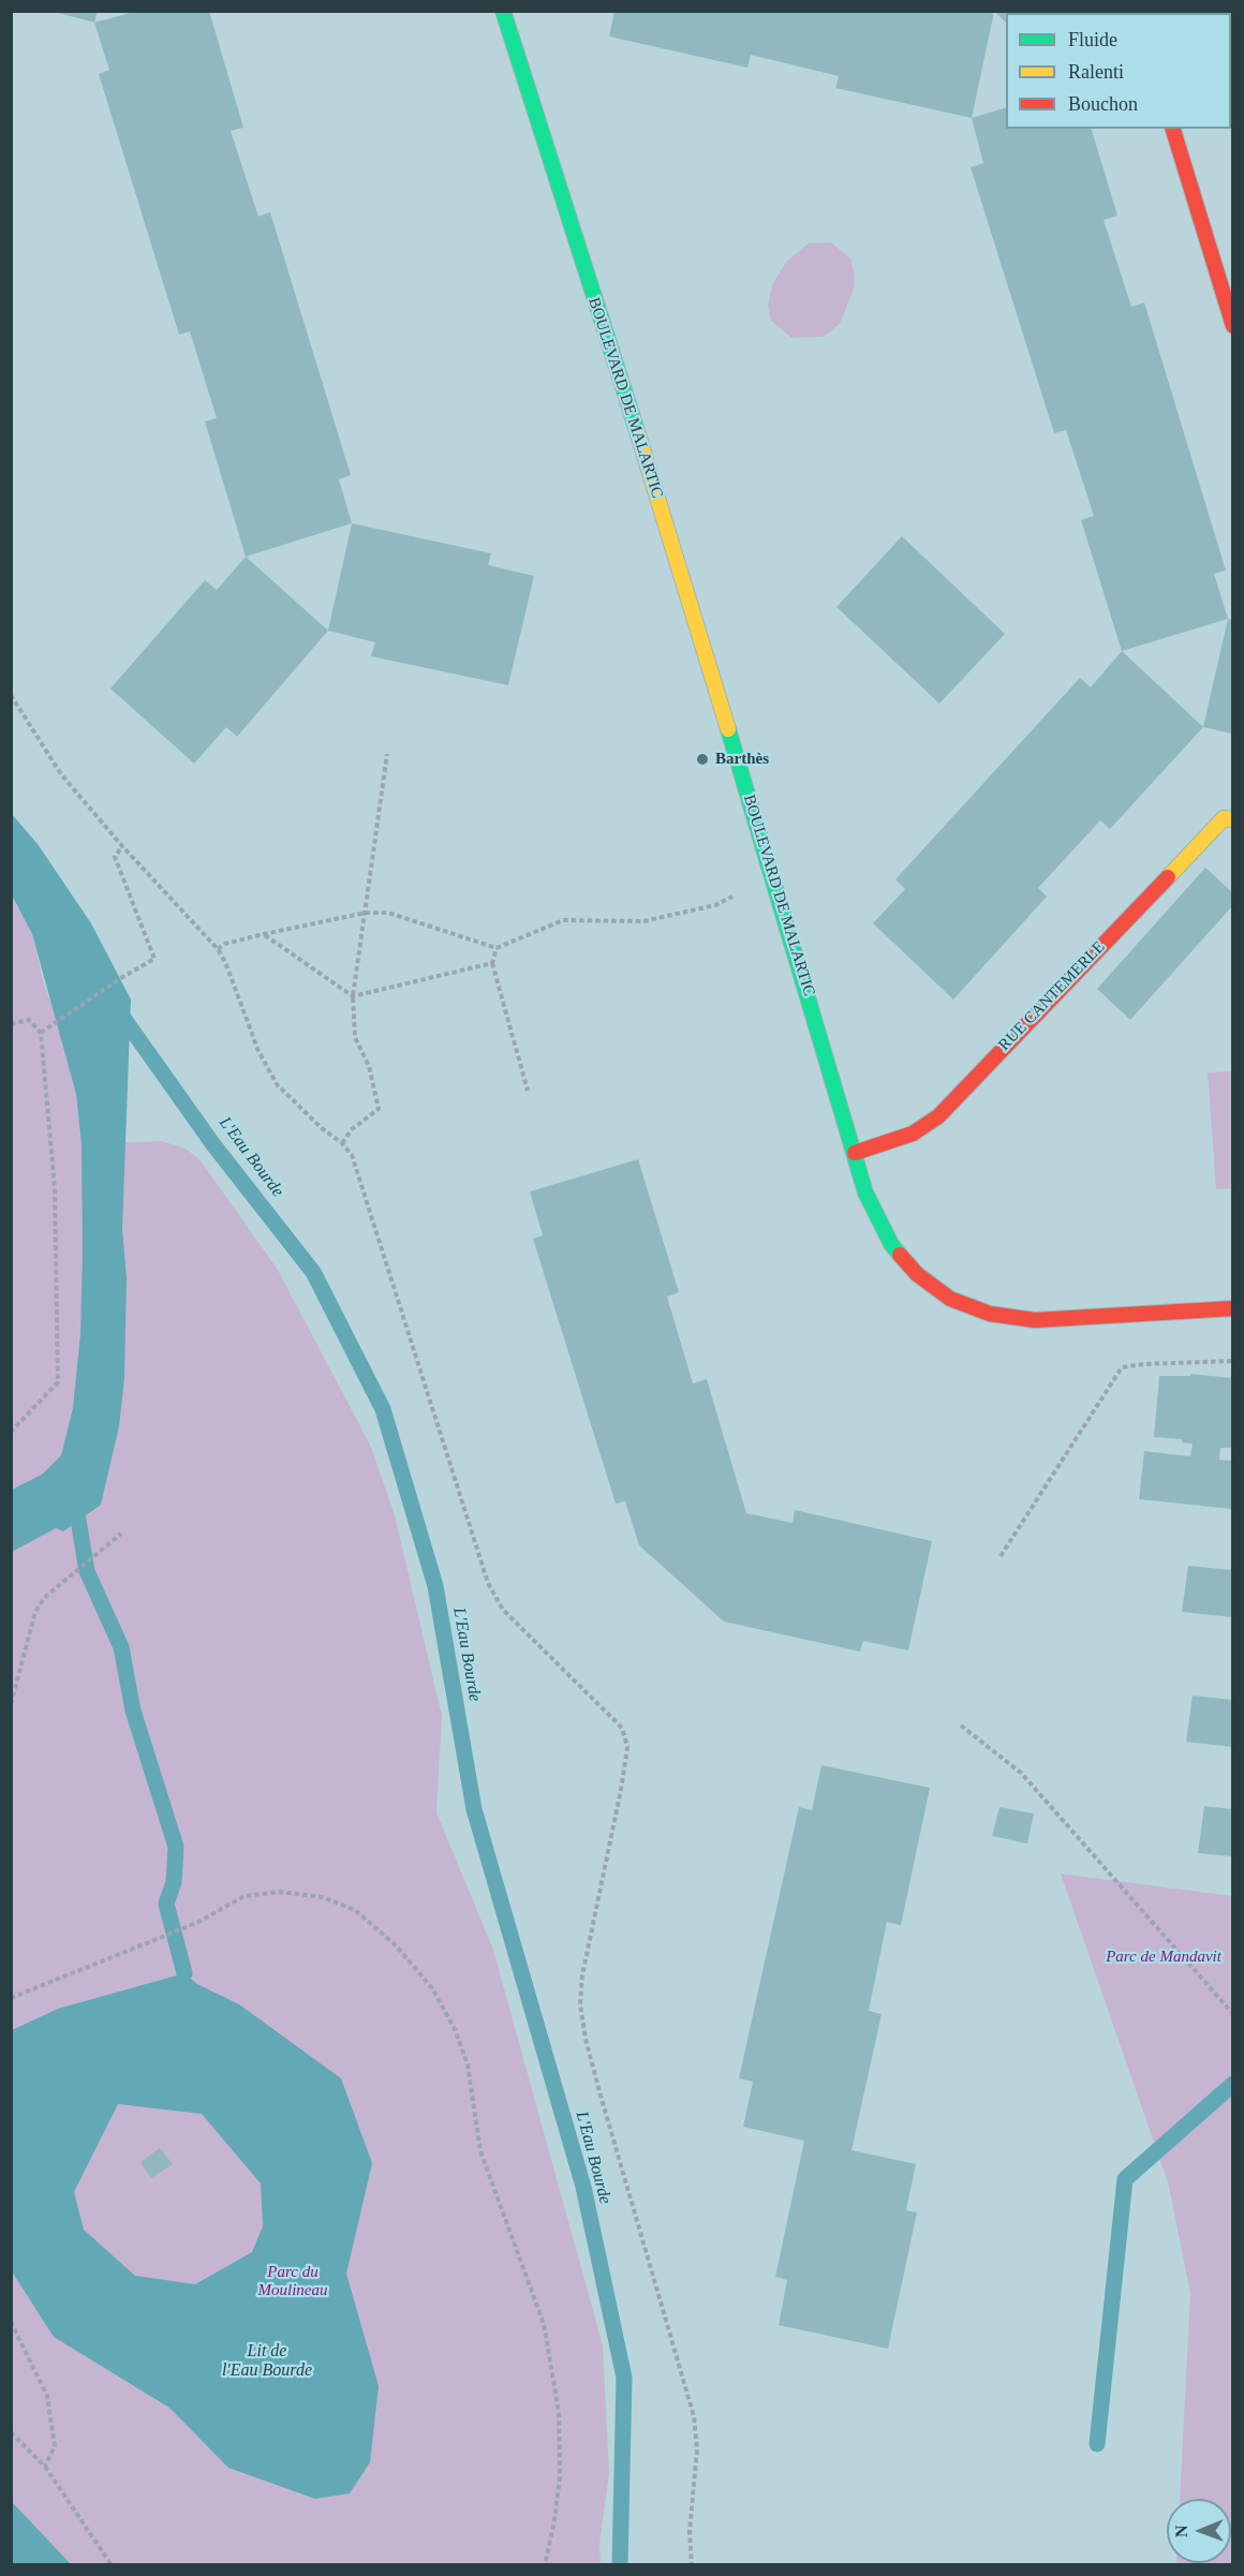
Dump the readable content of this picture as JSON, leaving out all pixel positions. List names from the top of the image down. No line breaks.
{"streets":{"street":["BOULEVARD DE MALARTIC","RUE CANTEMERLE"]},"crossings":[["BOULEVARD DE MALARTIC","RUE CANTEMERLE"]],"water":["L'Eau Bourde","Lit de l'Eau Bourde"],"parks":["Parc de Mandavit","Parc du Moulineau"],"places":["Barthès"],"legend":["Fluide","Ralenti","Bouchon"],"north":"left"}
